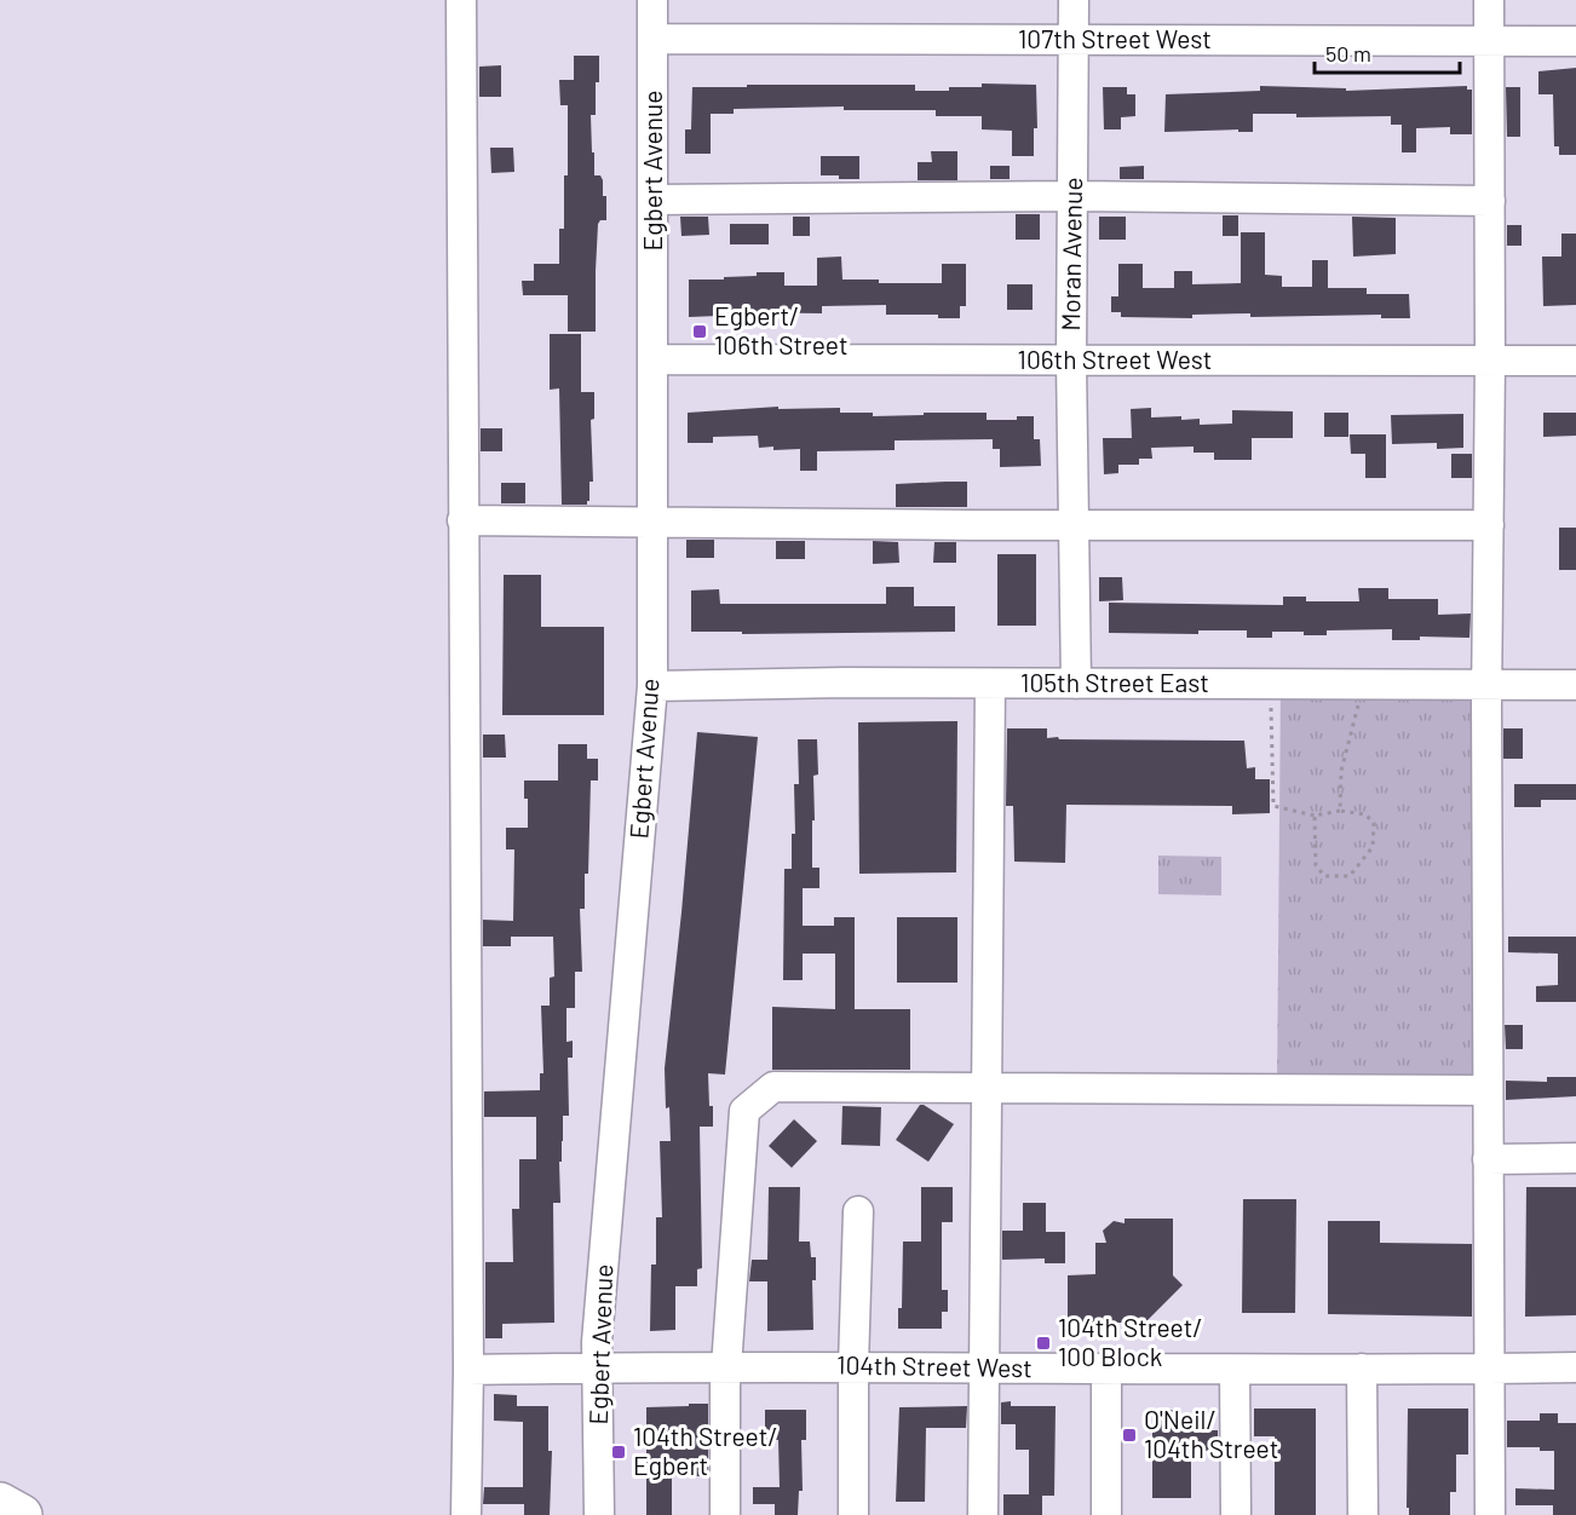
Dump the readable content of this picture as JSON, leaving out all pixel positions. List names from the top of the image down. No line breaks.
{"streets":{"street":["107th Street West","Egbert Avenue","Moran Avenue","106th Street West","105th Street East","104th Street West"]},"crossings":[["107th Street West","Egbert Avenue"],["107th Street West","Moran Avenue"],["Egbert Avenue","106th Street West"],["Egbert Avenue","105th Street East"],["Egbert Avenue","104th Street West"],["Moran Avenue","106th Street West"],["Moran Avenue","105th Street East"]],"places":{"transit":["Egbert/ 106th Street","104th Street/ 100 Block","O'Neil/ 104th Street","104th Street/ Egbert"]},"scale_bar":"50 m"}
